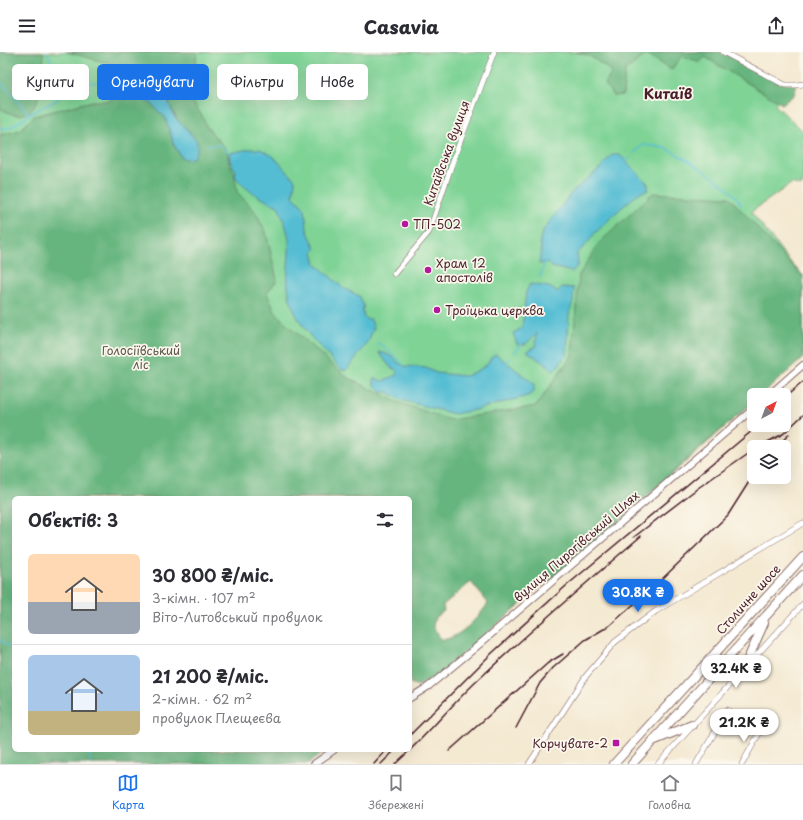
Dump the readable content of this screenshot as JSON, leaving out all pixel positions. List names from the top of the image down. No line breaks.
{"streets":{"highway":["Столичне шосе"],"street":["Китаївська вулиця","вулиця Пирогівський Шлях"]},"districts":["Китаїв"],"parks":["Голосіївський ліс"],"places":{"other":["ТП-502","Храм 12 апостолів","Троїцька церква"],"transit":["Корчувате-2"]},"north":"top right","page":{"header":"Casavia","chip":["Купити","Орендувати","Фільтри","Нове"],"heading":"Об’єктів: 3","list":[{"name":"30 800 ₴/міс.","note":"3-кімн. · 107 m² · Віто-Литовський провулок"},{"name":"21 200 ₴/міс.","note":"2-кімн. · 62 m² · провулок Плещеєва"}],"price":["30.8K ₴","32.4K ₴","21.2K ₴"],"tabs":["Карта","Збережені","Головна"]}}
